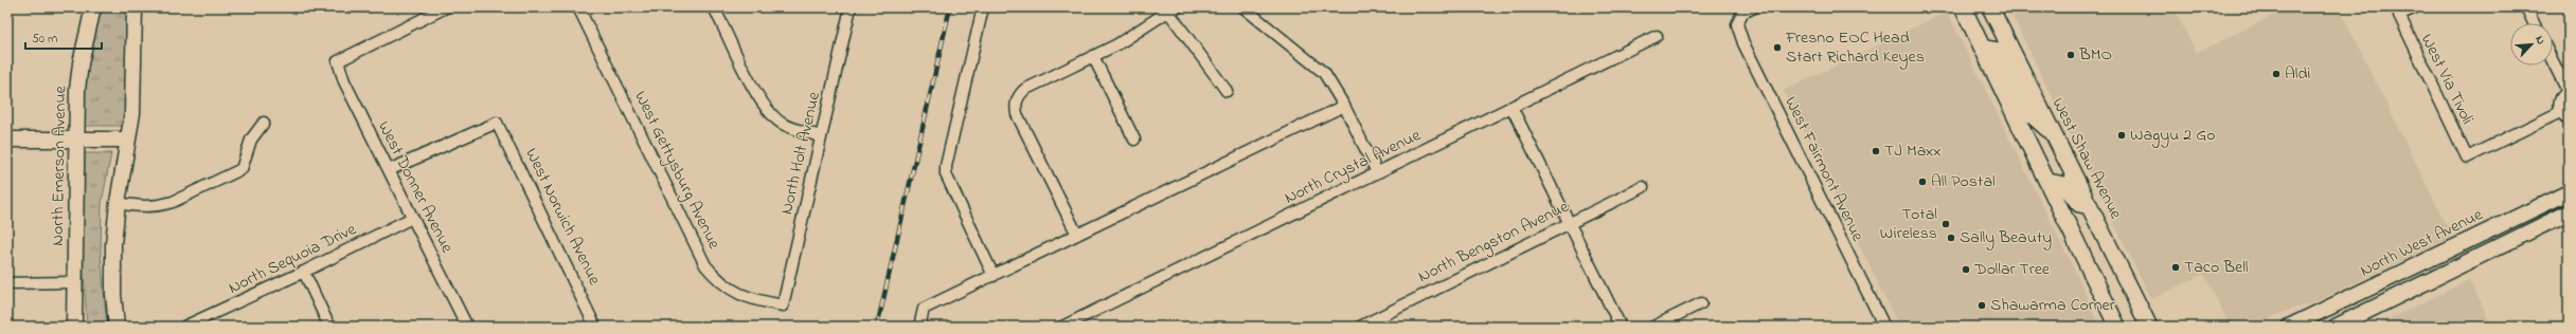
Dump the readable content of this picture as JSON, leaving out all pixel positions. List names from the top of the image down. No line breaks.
{"streets":{"main road":["West Shaw Avenue"],"street":["West Via Tivoli","North Holt Avenue","North Emerson Avenue","North Crystal Avenue","West Fairmont Avenue","West Gettysburg Avenue","West Donner Avenue","West Norwich Avenue","North Bengston Avenue","North West Avenue","North Sequoia Drive"]},"crossings":[["North Holt Avenue","West Gettysburg Avenue"],["West Donner Avenue","West Norwich Avenue"],["West Donner Avenue","North Sequoia Drive"]],"places":["Fresno EOC Head Start Richard Keyes","BMO","Aldi","Wagyu 2 Go","TJ Maxx","All Postal","Total Wireless","Sally Beauty","Taco Bell","Dollar Tree","Shawarma Corner"],"scale_bar":"50 m","north":"top right"}
